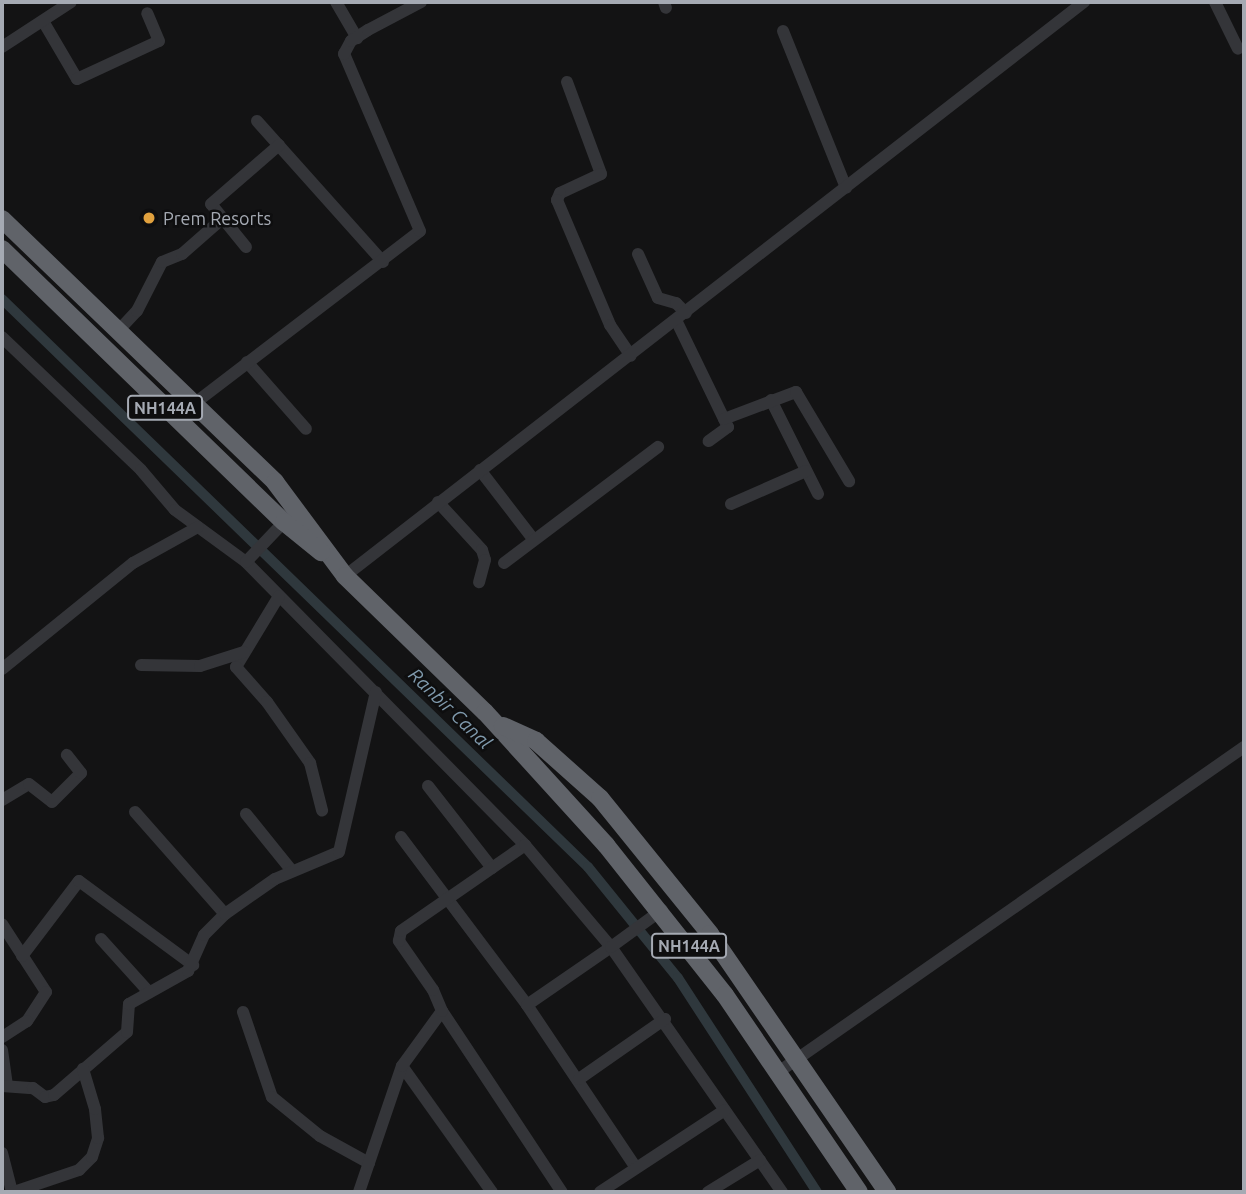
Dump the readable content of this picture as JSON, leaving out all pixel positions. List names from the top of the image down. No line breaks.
{"streets":{"highway":["NH144A"]},"water":["Ranbir Canal"],"places":["Prem Resorts"]}
